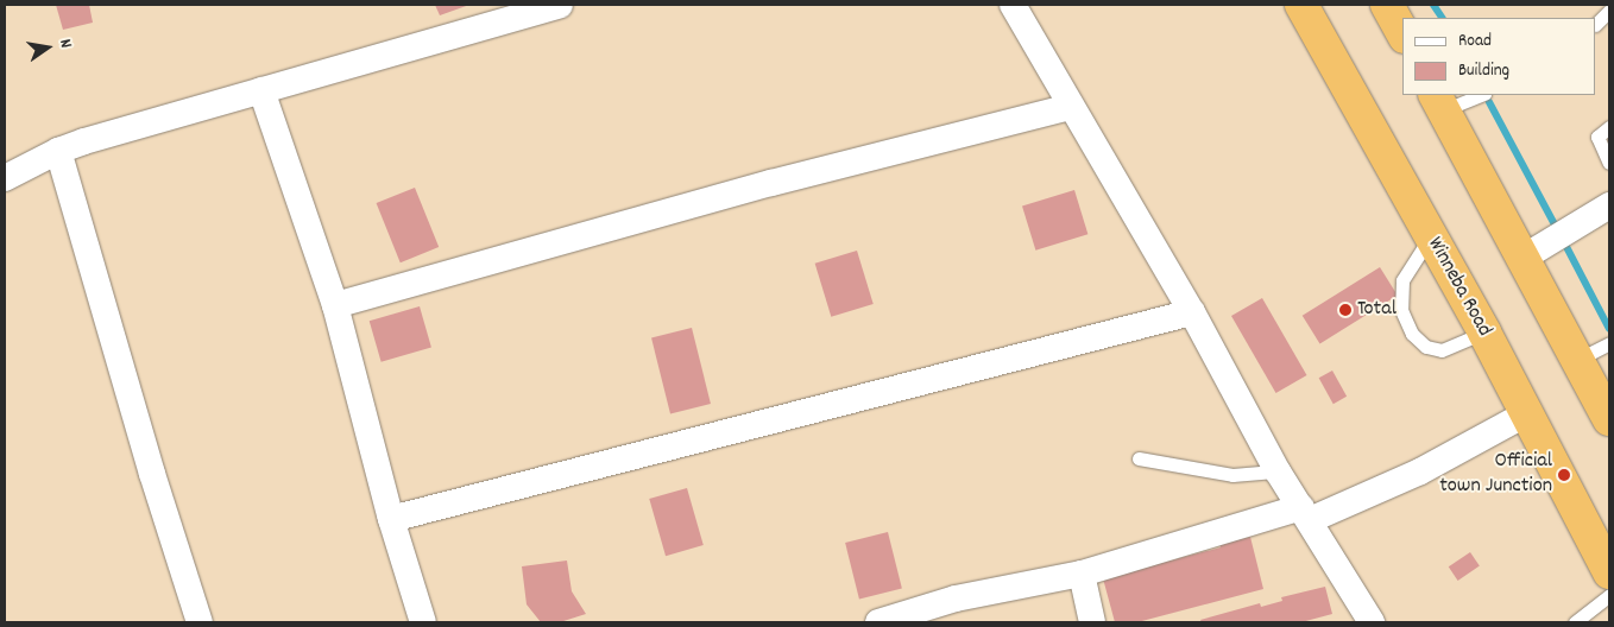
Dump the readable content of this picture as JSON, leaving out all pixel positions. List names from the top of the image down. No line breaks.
{"streets":{"highway":["Winneba Road"]},"places":["Total","Official town Junction"],"legend":["Road","Building"],"north":"right"}
